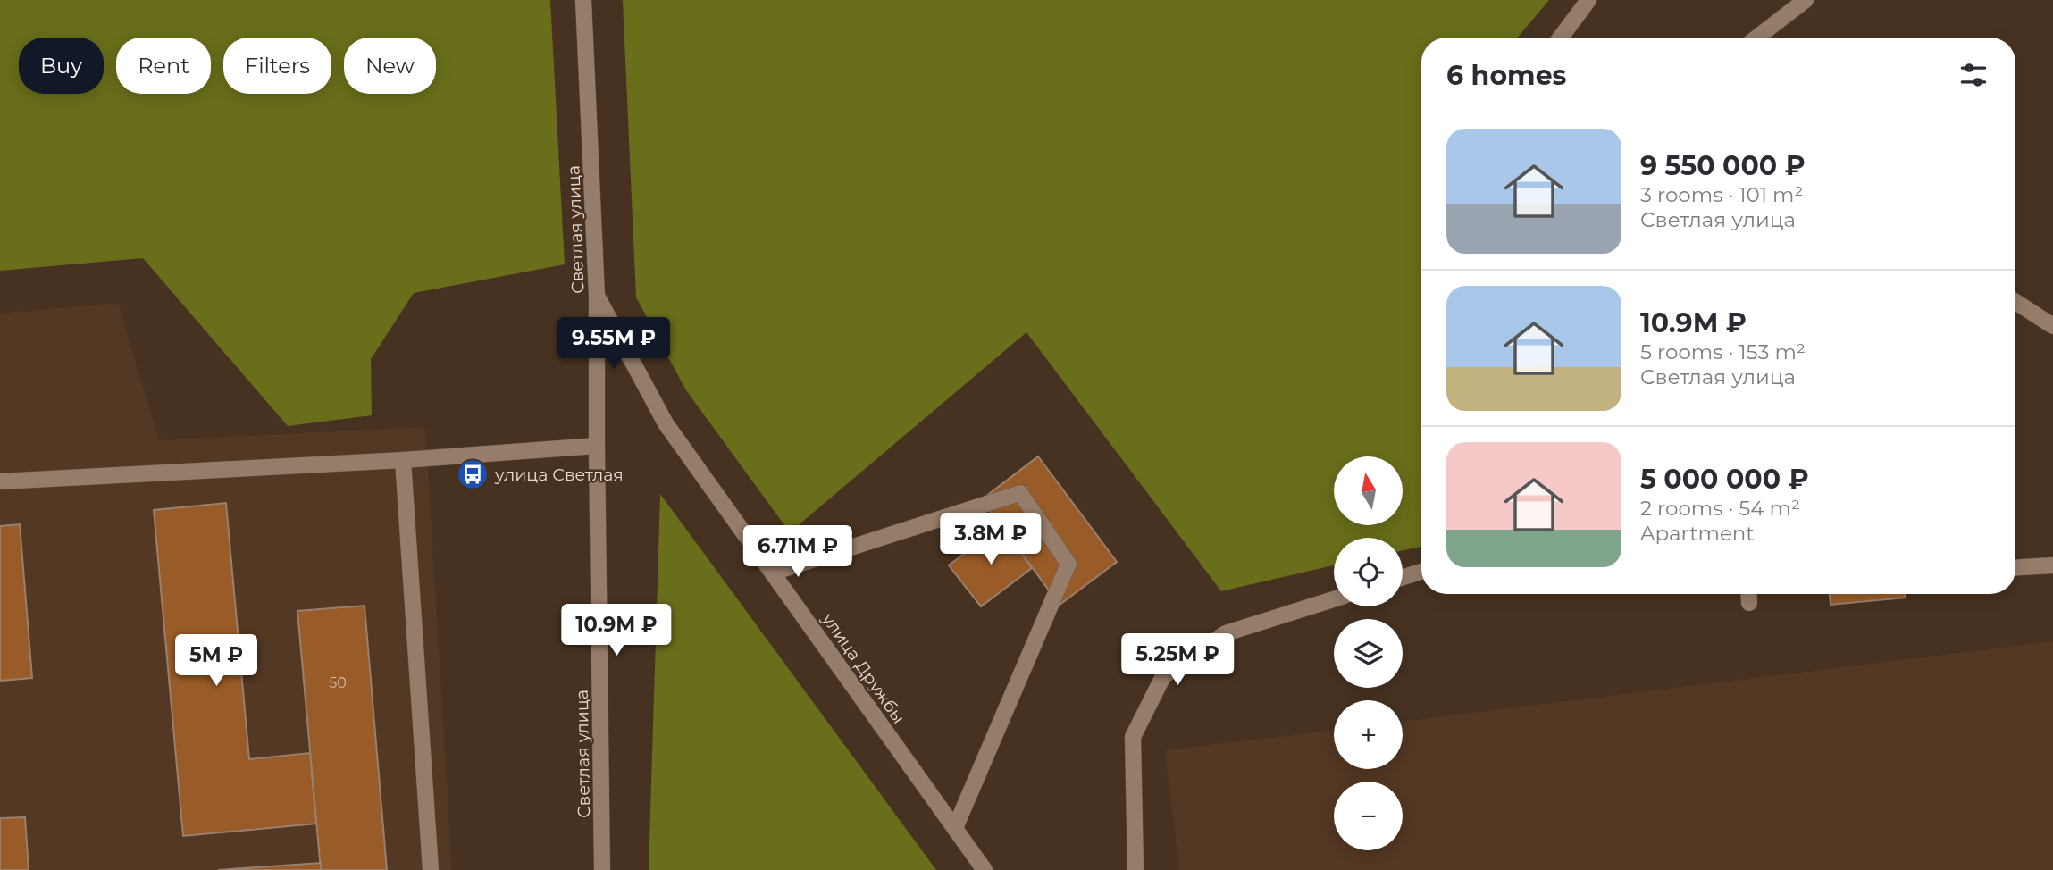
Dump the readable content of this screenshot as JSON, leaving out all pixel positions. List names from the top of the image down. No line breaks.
{"streets":{"street":["Светлая улица","улица Дружбы"]},"crossings":[["Светлая улица","улица Дружбы"]],"places":{"bus stop":["улица Светлая"]},"house_numbers":["50"],"north":"top","page":{"chip":["Buy","Rent","Filters","New"],"heading":"6 homes","list":[{"name":"9 550 000 ₽","note":"3 rooms · 101 m² · Светлая улица"},{"name":"10.9M ₽","note":"5 rooms · 153 m² · Светлая улица"},{"name":"5 000 000 ₽","note":"2 rooms · 54 m² · Apartment"}],"price":["9.55M ₽","3.8M ₽","6.71M ₽","10.9M ₽","5.25M ₽","5M ₽"],"map_buttons":["+","−"]}}
